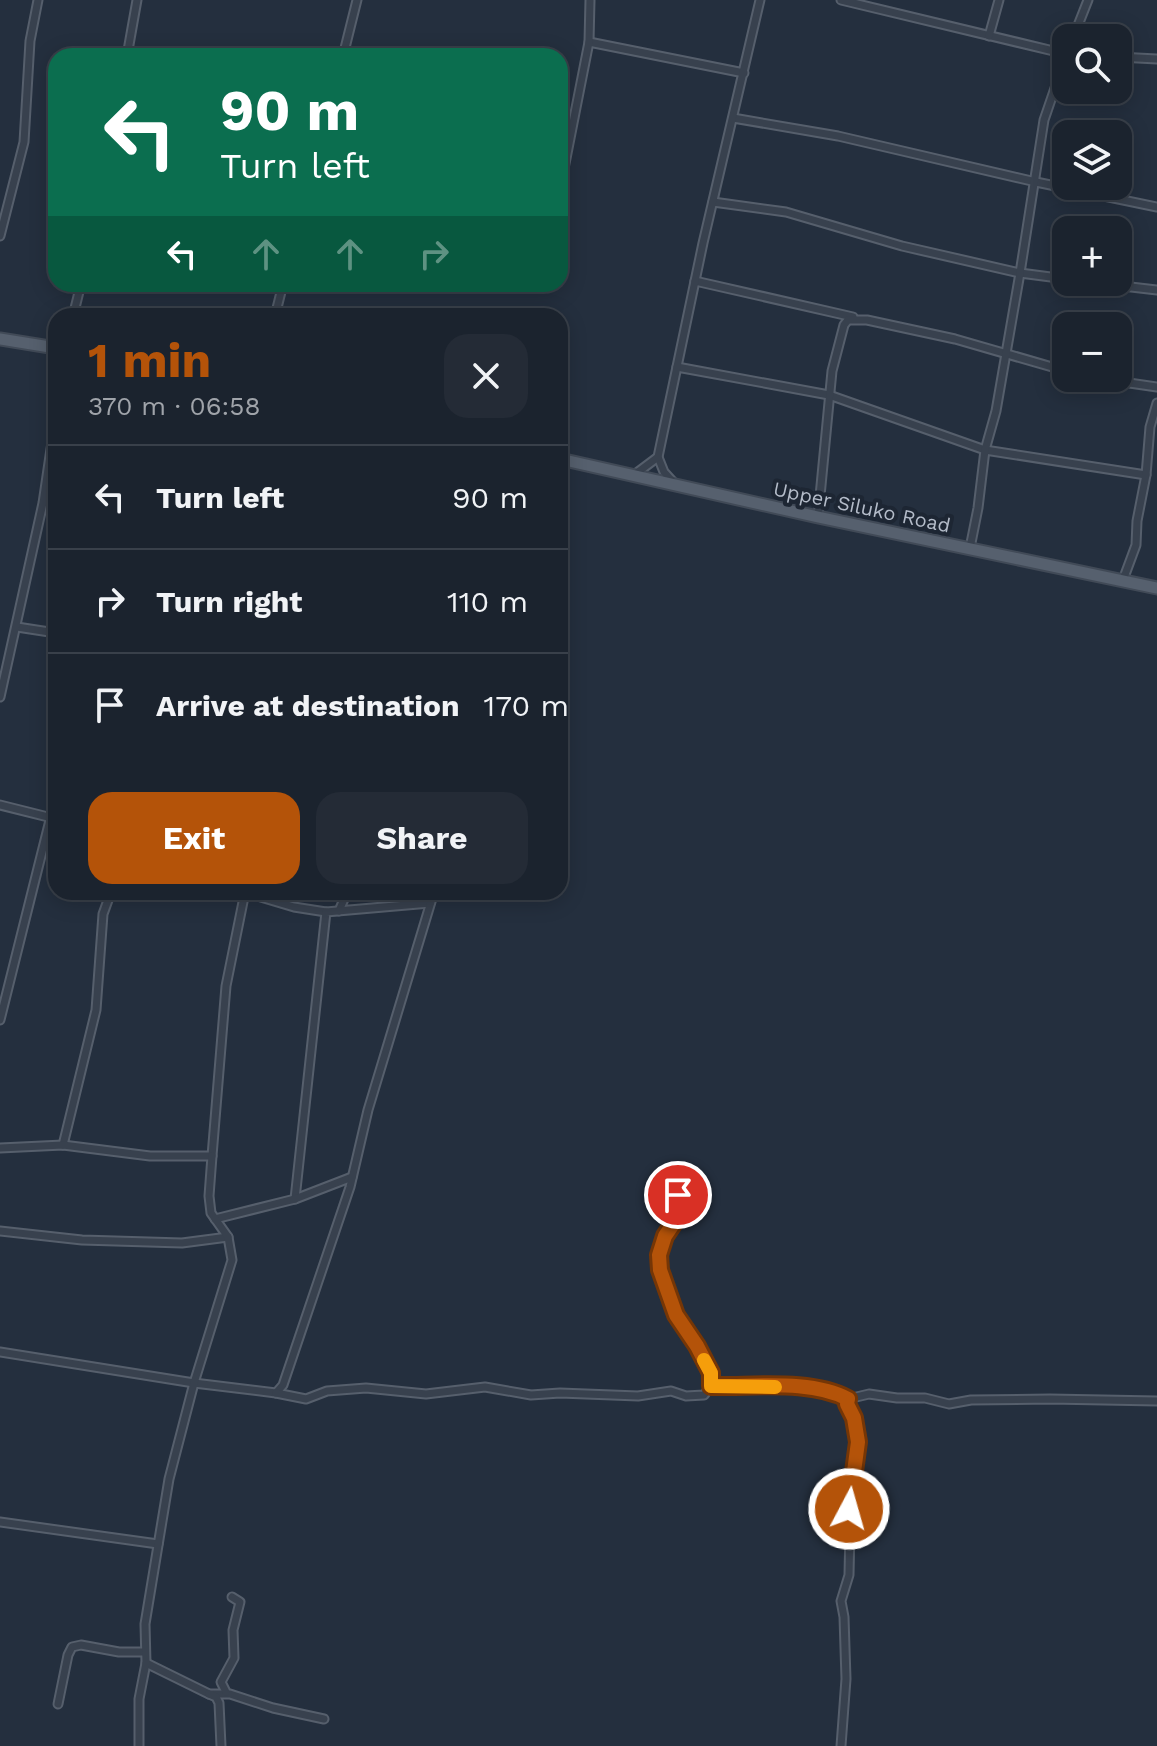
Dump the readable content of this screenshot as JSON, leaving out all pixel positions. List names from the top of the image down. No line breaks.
{"streets":{"main road":["Upper Siluko Road"]},"page":{"map_buttons":["+","−"],"turn":["90 m","Turn left"],"heading":["1 min","370 m · 06:58"],"list":[{"name":"Turn left","value":"90 m"},{"name":"Turn right","value":"110 m"},{"name":"Arrive at destination","value":"170 m"}],"buttons":["Exit","Share"]}}
